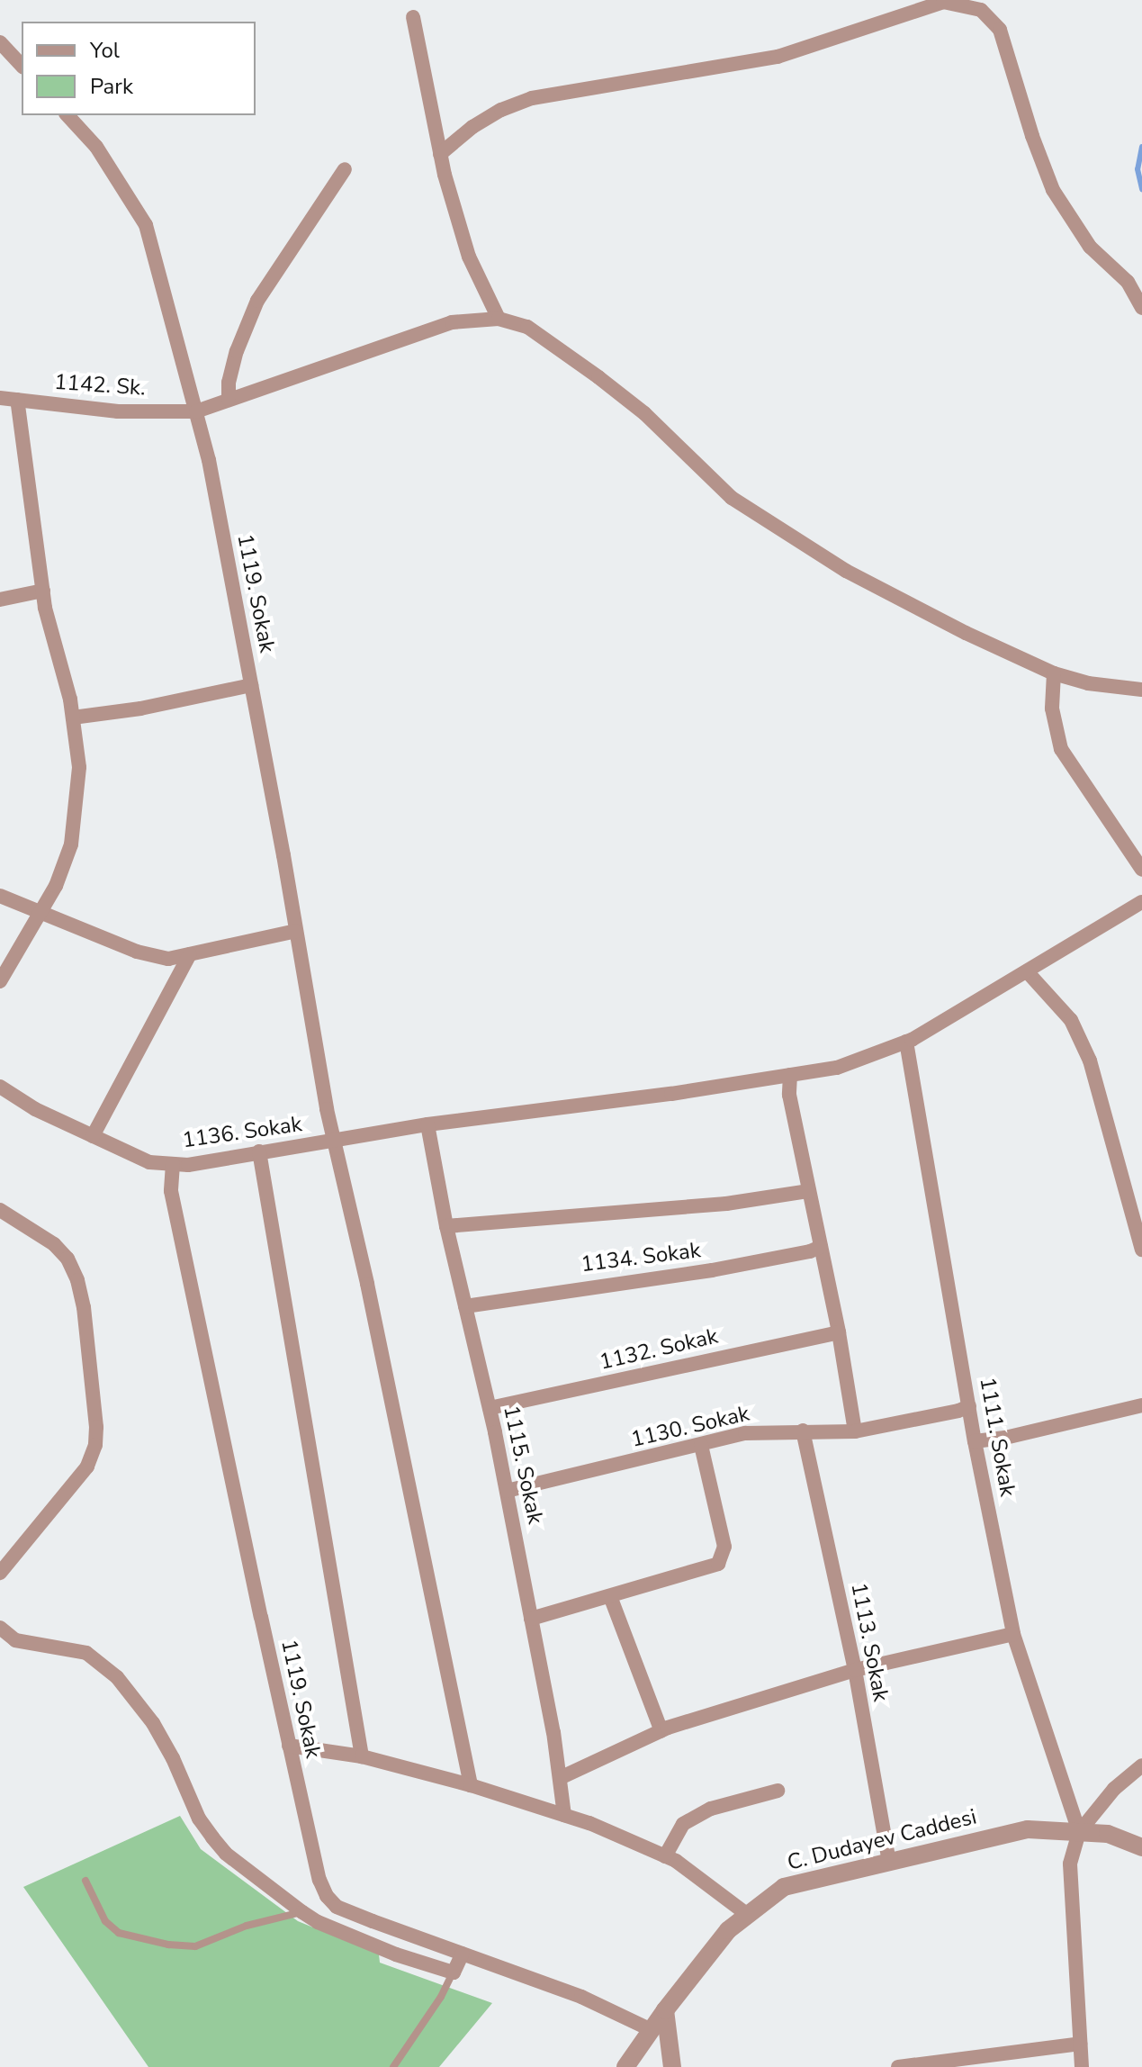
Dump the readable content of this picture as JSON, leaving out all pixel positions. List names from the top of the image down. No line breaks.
{"streets":{"street":["1142. Sk.","1119. Sokak","1136. Sokak","1134. Sokak","1132. Sokak","1130. Sokak","1111. Sokak","1115. Sokak","1113. Sokak","C. Dudayev Caddesi"]},"crossings":[["1142. Sk.","1119. Sokak"],["1119. Sokak","1136. Sokak"],["1119. Sokak","C. Dudayev Caddesi"],["1136. Sokak","1111. Sokak"],["1136. Sokak","1115. Sokak"],["1134. Sokak","1115. Sokak"],["1132. Sokak","1115. Sokak"],["1130. Sokak","1111. Sokak"],["1130. Sokak","1115. Sokak"],["1130. Sokak","1113. Sokak"],["1111. Sokak","C. Dudayev Caddesi"],["1113. Sokak","C. Dudayev Caddesi"]],"legend":["Yol","Park"]}
